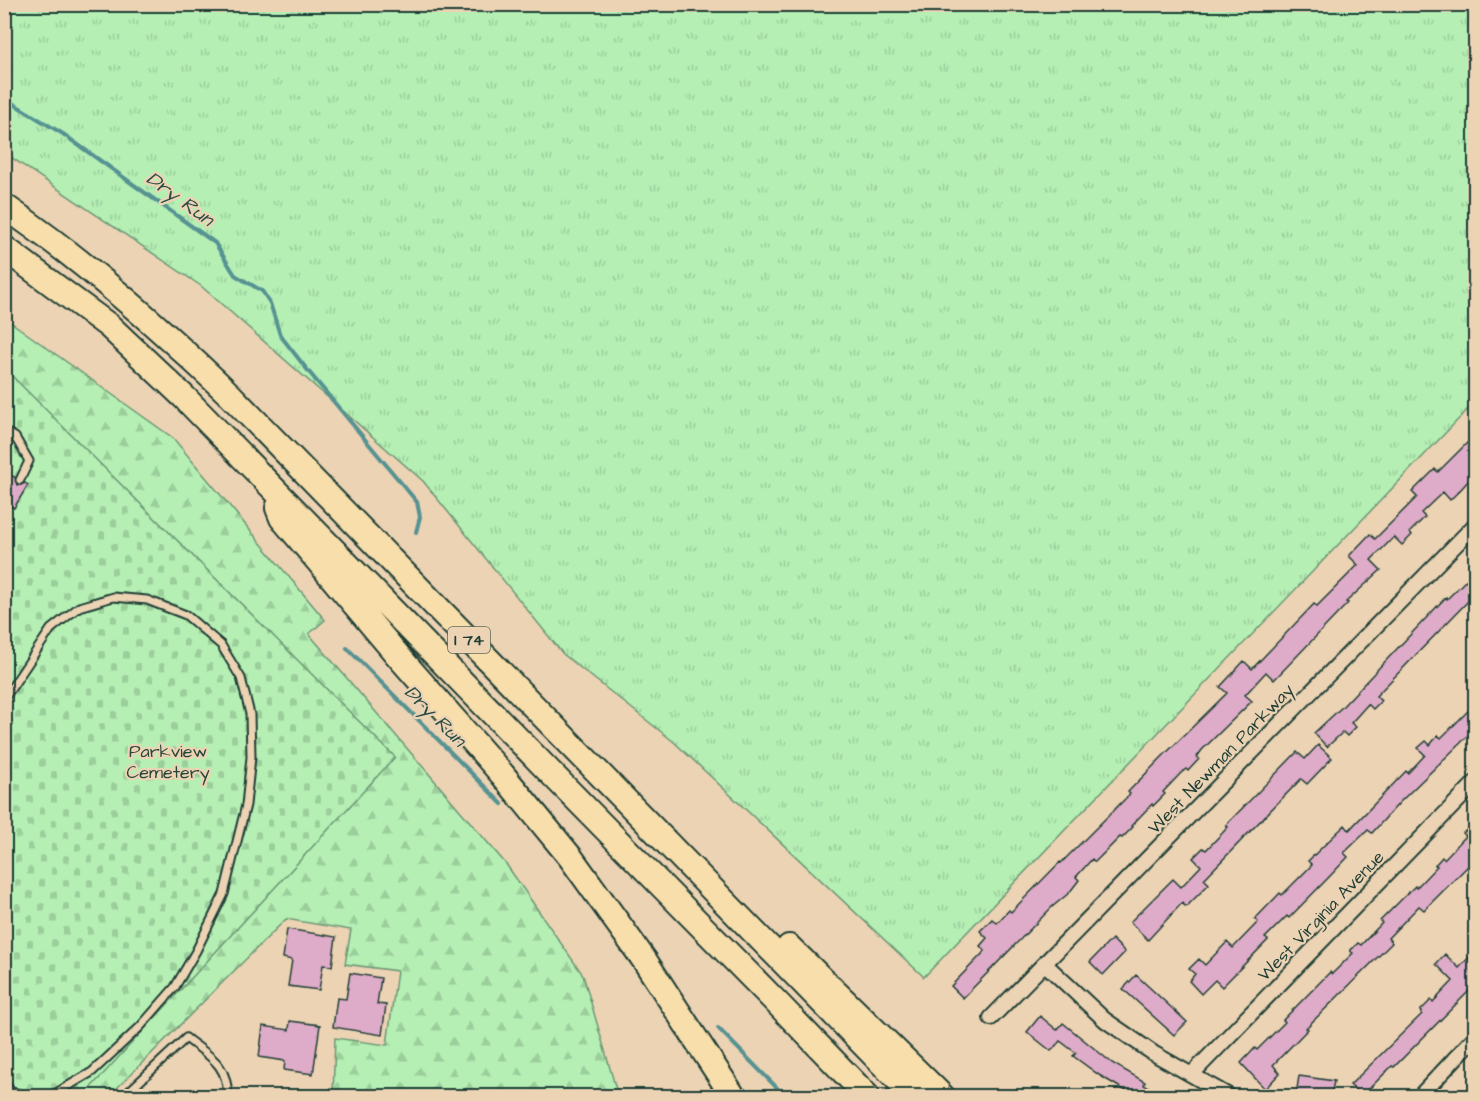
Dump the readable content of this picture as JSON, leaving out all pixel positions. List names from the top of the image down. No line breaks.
{"streets":{"highway":["I 74"],"street":["West Newman Parkway","West Virginia Avenue"]},"water":["Dry Run"],"parks":["Parkview Cemetery"]}
